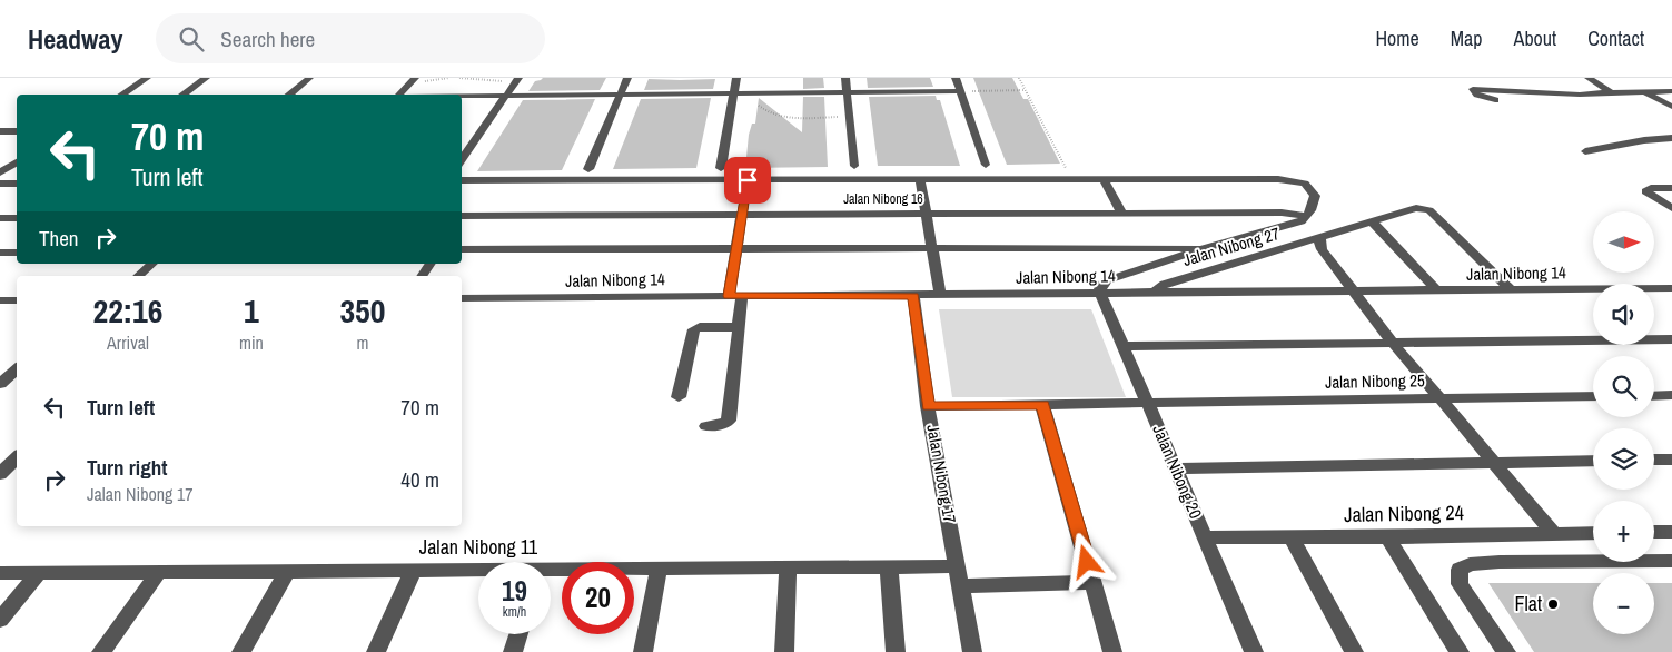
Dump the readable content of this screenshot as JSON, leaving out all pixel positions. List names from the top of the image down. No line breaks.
{"streets":{"street":["Jalan Nibong 16","Jalan Nibong 27","Jalan Nibong 14","Jalan Nibong 25","Jalan Nibong 20","Jalan Nibong 17","Jalan Nibong 24","Jalan Nibong 11"]},"crossings":[["Jalan Nibong 27","Jalan Nibong 14"],["Jalan Nibong 14","Jalan Nibong 20"],["Jalan Nibong 14","Jalan Nibong 17"],["Jalan Nibong 25","Jalan Nibong 20"],["Jalan Nibong 25","Jalan Nibong 17"],["Jalan Nibong 20","Jalan Nibong 24"],["Jalan Nibong 17","Jalan Nibong 11"]],"places":["Flat"],"north":"right","page":{"header":"Headway","search":"Search here","nav":["Home","Map","About","Contact"],"turn":["70 m","Turn left"],"map_buttons":["+","−"],"then":"Then","eta":["22:16","Arrival","1","min","350","m"],"list":[{"name":"Turn left","value":"70 m"},{"name":"Turn right","note":"Jalan Nibong 17","value":"40 m"}],"speed":"19 km/h","limit":"20"}}
